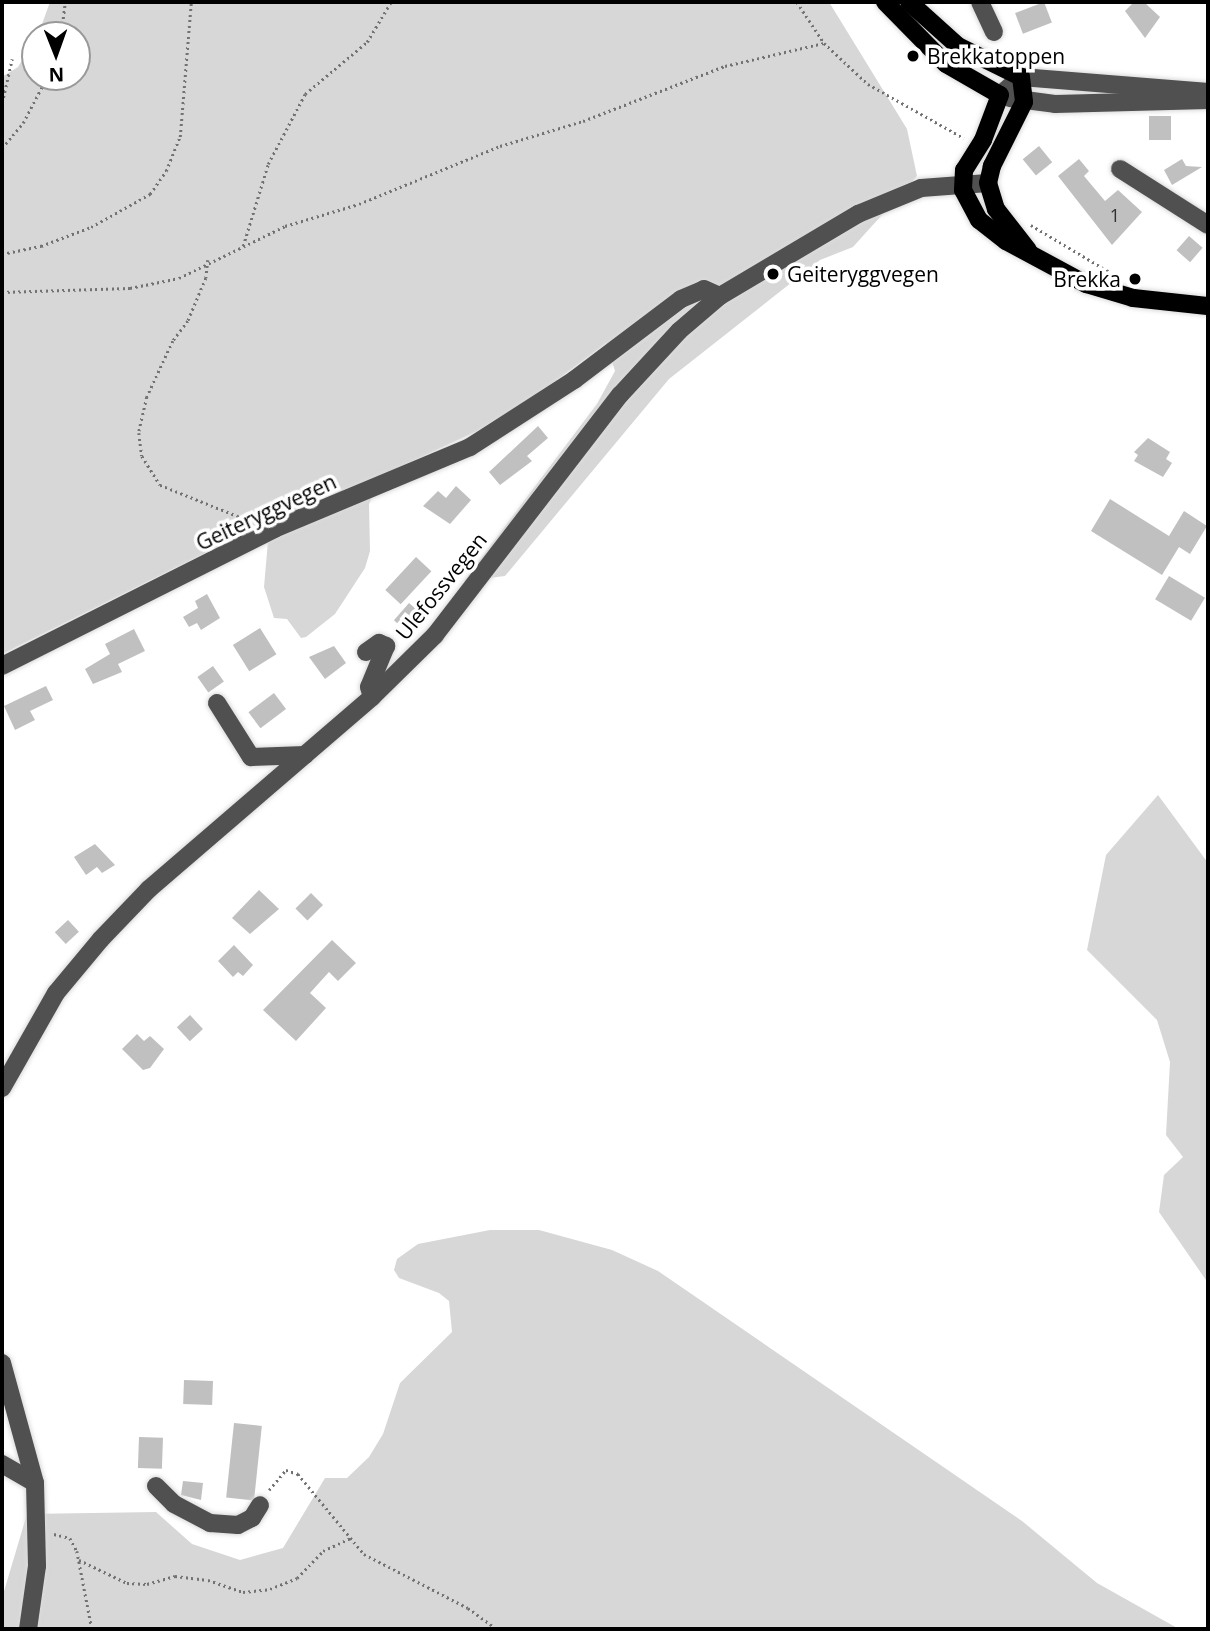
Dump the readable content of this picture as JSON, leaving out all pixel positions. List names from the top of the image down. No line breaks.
{"streets":{"street":["Geiteryggvegen","Ulefossvegen"]},"crossings":[["Geiteryggvegen","Ulefossvegen"]],"places":["Brekkatoppen","Geiteryggvegen","Brekka"],"house_numbers":["1"],"north":"bottom"}
